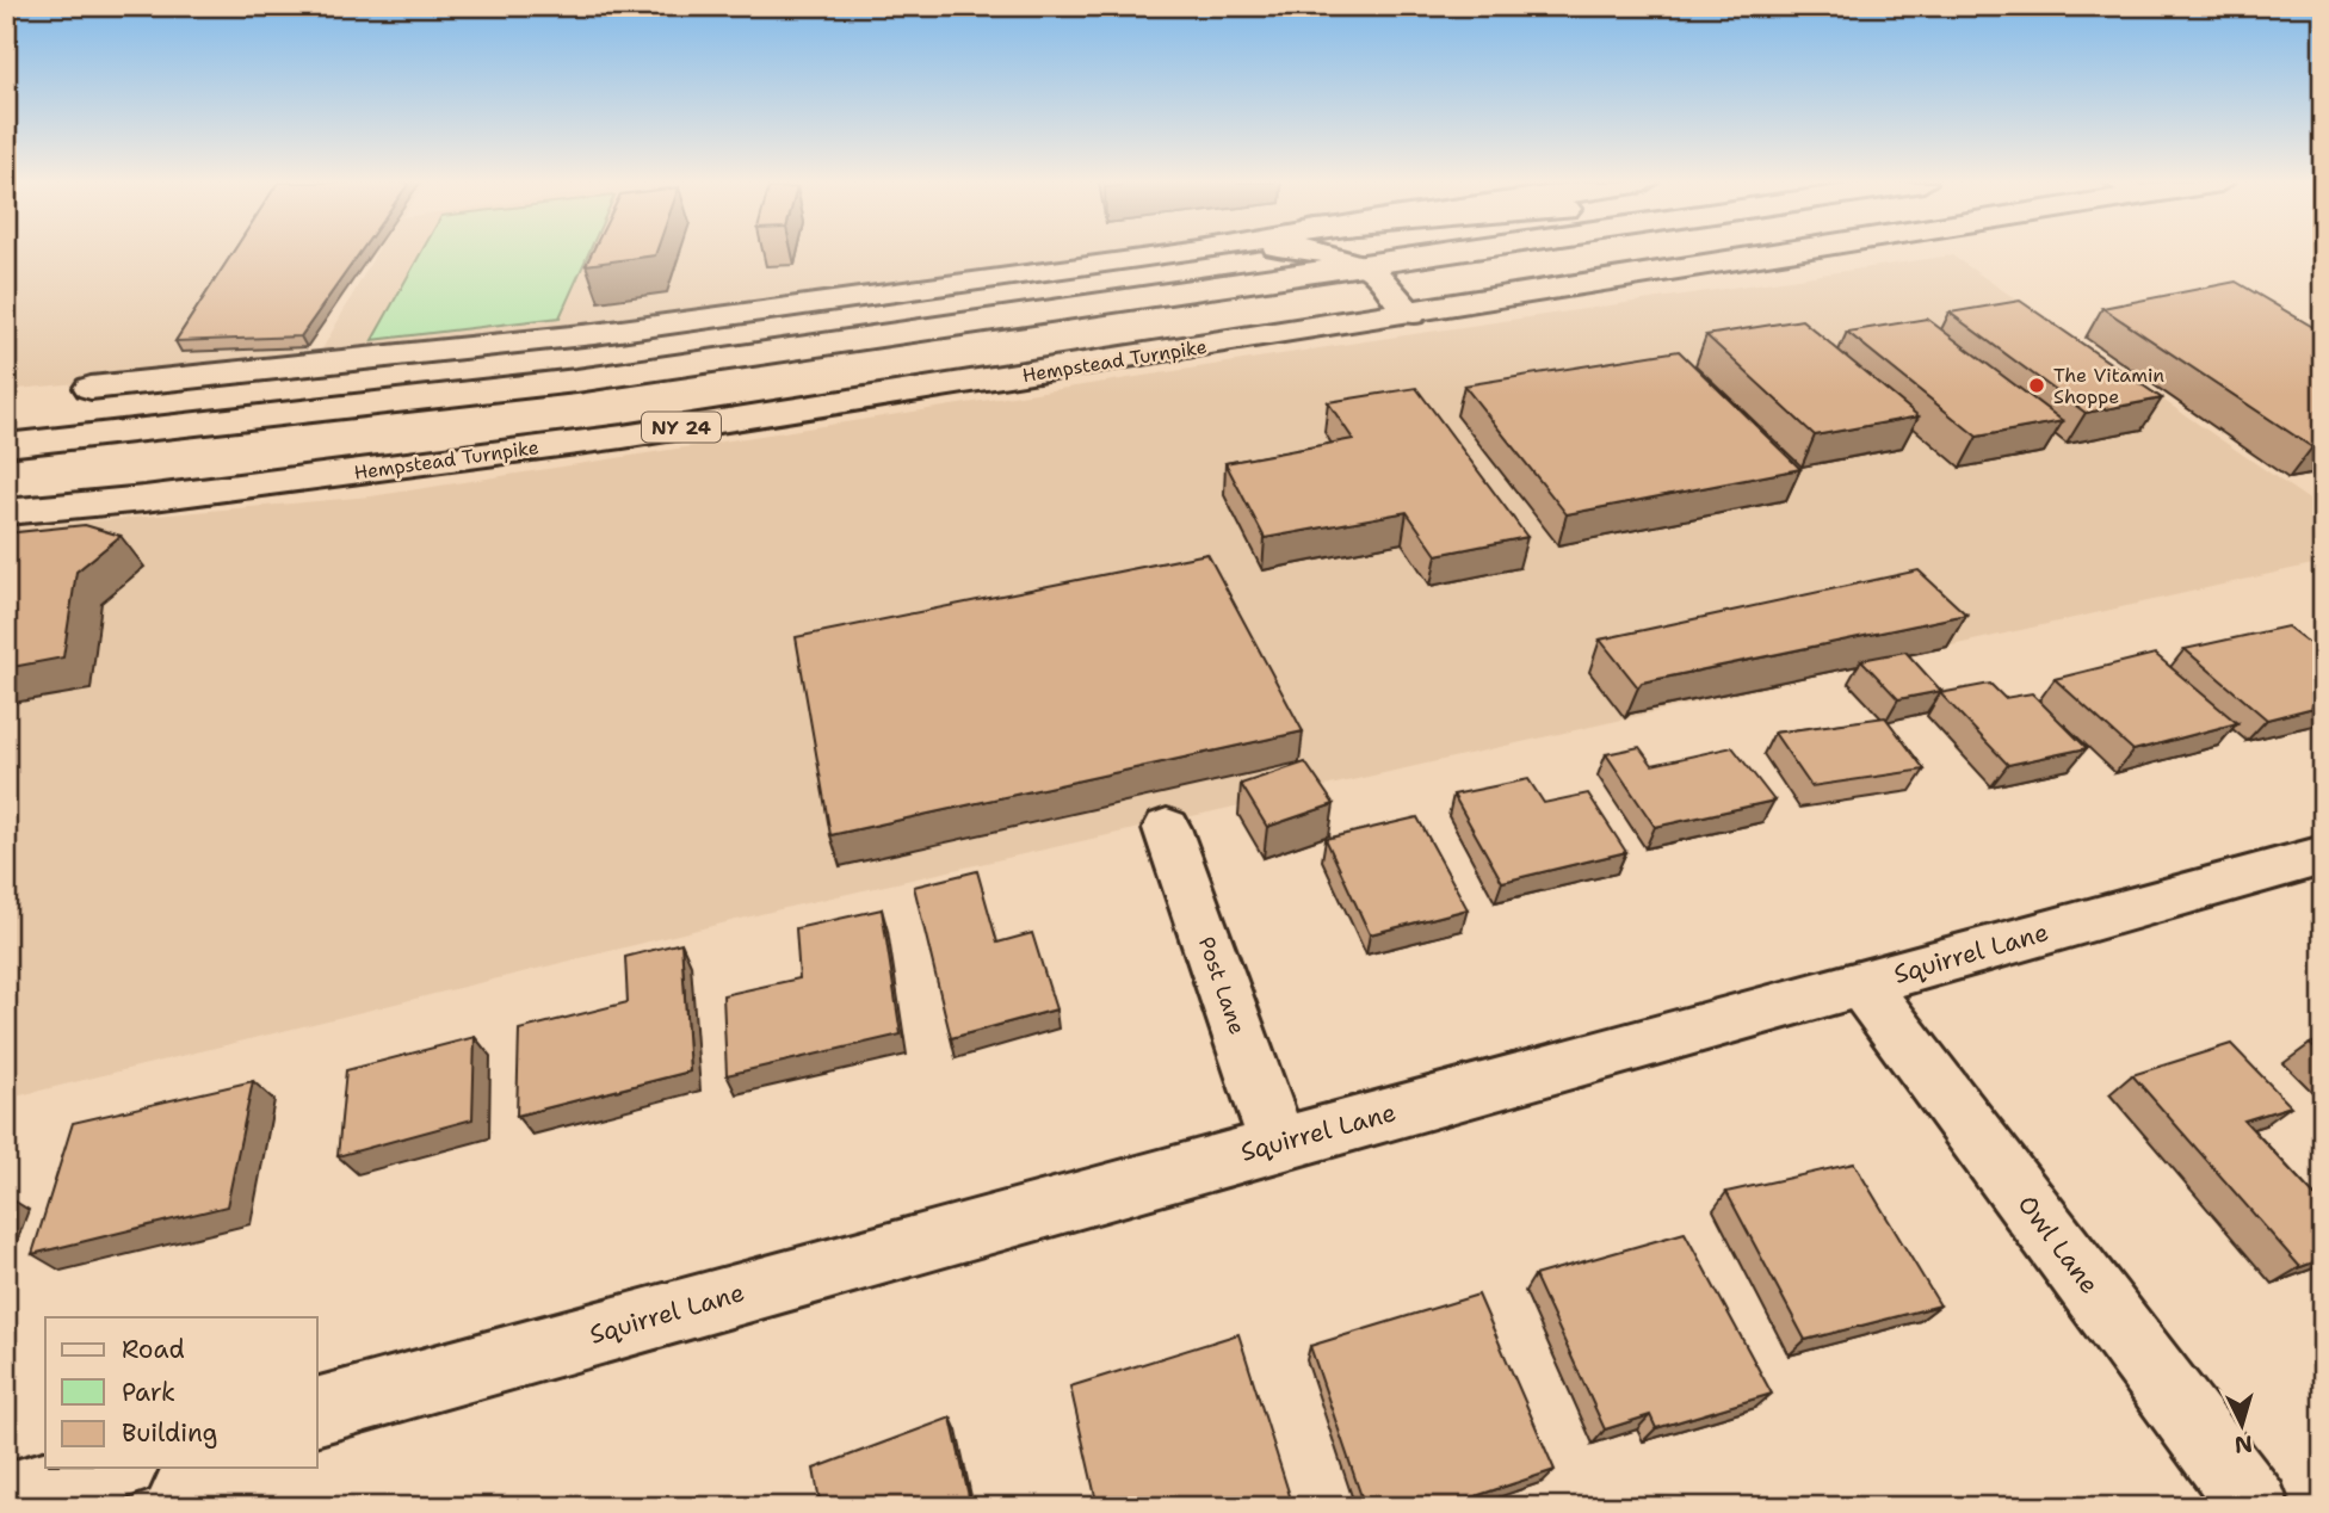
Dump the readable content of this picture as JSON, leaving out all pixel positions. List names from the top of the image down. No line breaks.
{"streets":{"main road":["Hempstead Turnpike","NY 24","Squirrel Lane","Post Lane","Owl Lane"]},"crossings":[["Squirrel Lane","Post Lane"],["Squirrel Lane","Owl Lane"]],"places":["The Vitamin Shoppe"],"legend":["Road","Park","Building"],"north":"bottom"}
